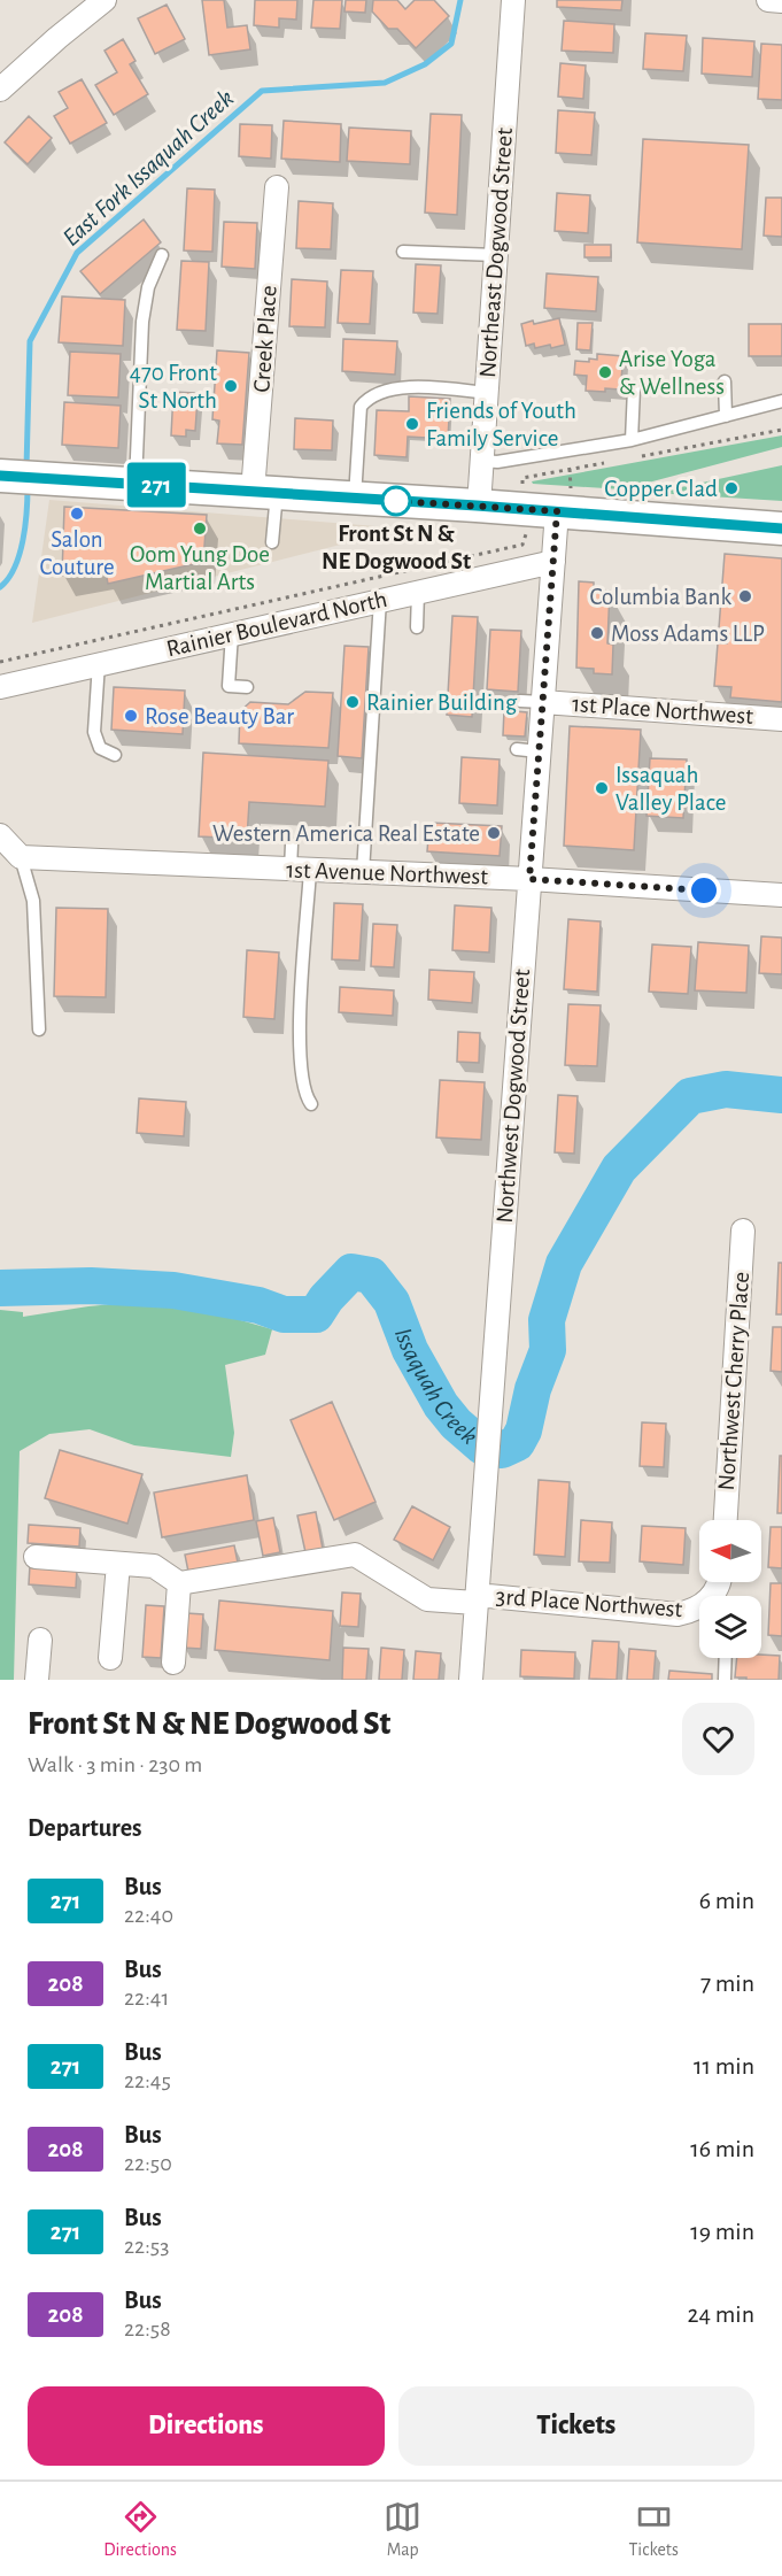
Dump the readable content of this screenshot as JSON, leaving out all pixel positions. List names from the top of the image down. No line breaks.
{"streets":{"street":["Northeast Dogwood Street","Creek Place","Rainier Boulevard North","1st Place Northwest","1st Avenue Northwest","Northwest Dogwood Street","Northwest Cherry Place","3rd Place Northwest"]},"crossings":[["Rainier Boulevard North","Northwest Dogwood Street"],["1st Place Northwest","Northwest Dogwood Street"],["1st Avenue Northwest","Northwest Dogwood Street"],["Northwest Dogwood Street","3rd Place Northwest"]],"water":["East Fork Issaquah Creek","Issaquah Creek"],"places":["Arise Yoga & Wellness","470 Front St North","Friends of Youth Family Service","Copper Clad","Front St N & NE Dogwood St","Salon Couture","Oom Yung Doe Martial Arts","Columbia Bank","Moss Adams LLP","Rainier Building","Rose Beauty Bar","Issaquah Valley Place","Western America Real Estate"],"lines":["bus line 271"],"north":"left","page":{"on_map":"271","heading":[["Front St N & NE Dogwood St","Walk · 3 min · 230 m"],"Departures"],"list":[{"mark":"271","name":"Bus","note":"22:40","value":"6 min"},{"mark":"208","name":"Bus","note":"22:41","value":"7 min"},{"mark":"271","name":"Bus","note":"22:45","value":"11 min"},{"mark":"208","name":"Bus","note":"22:50","value":"16 min"},{"mark":"271","name":"Bus","note":"22:53","value":"19 min"},{"mark":"208","name":"Bus","note":"22:58","value":"24 min"}],"buttons":["Directions","Tickets"],"tabs":["Directions","Map","Tickets"]}}
